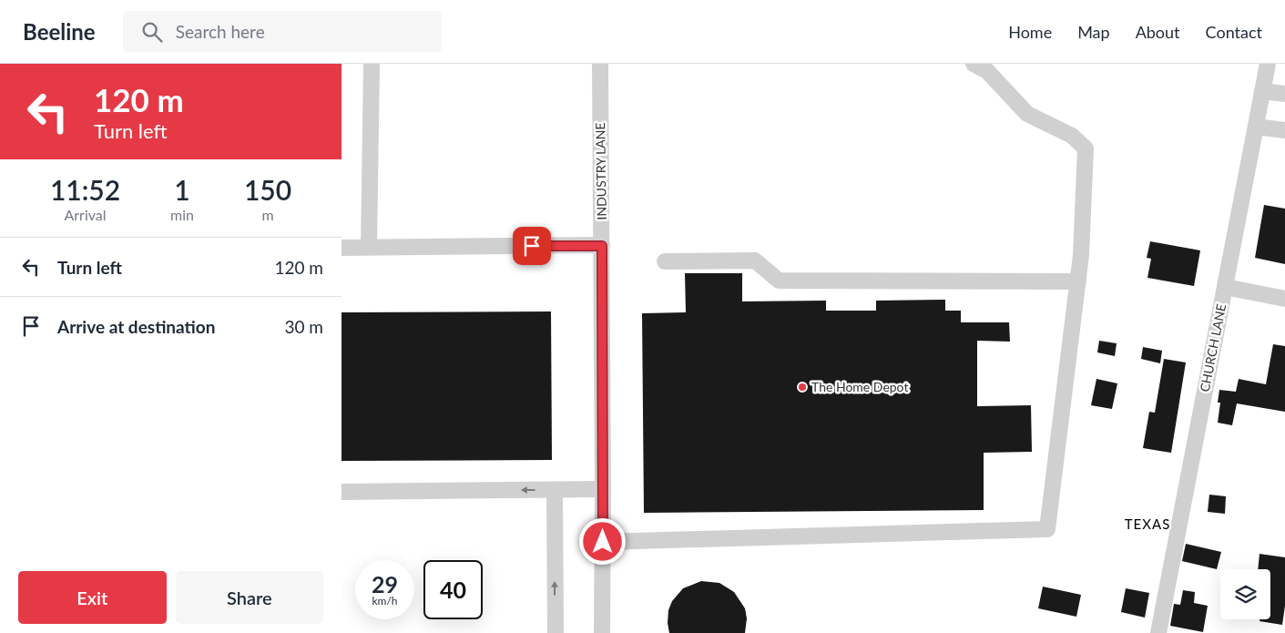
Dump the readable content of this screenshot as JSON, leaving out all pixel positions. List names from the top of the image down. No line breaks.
{"streets":{"street":["INDUSTRY LANE","CHURCH LANE"]},"districts":["TEXAS"],"places":["The Home Depot"],"page":{"header":"Beeline","search":"Search here","nav":["Home","Map","About","Contact"],"turn":["120 m","Turn left"],"eta":["11:52","Arrival","1","min","150","m"],"list":[{"name":"Turn left","value":"120 m"},{"name":"Arrive at destination","value":"30 m"}],"speed":"29 km/h","limit":"40","buttons":["Exit","Share"]}}
